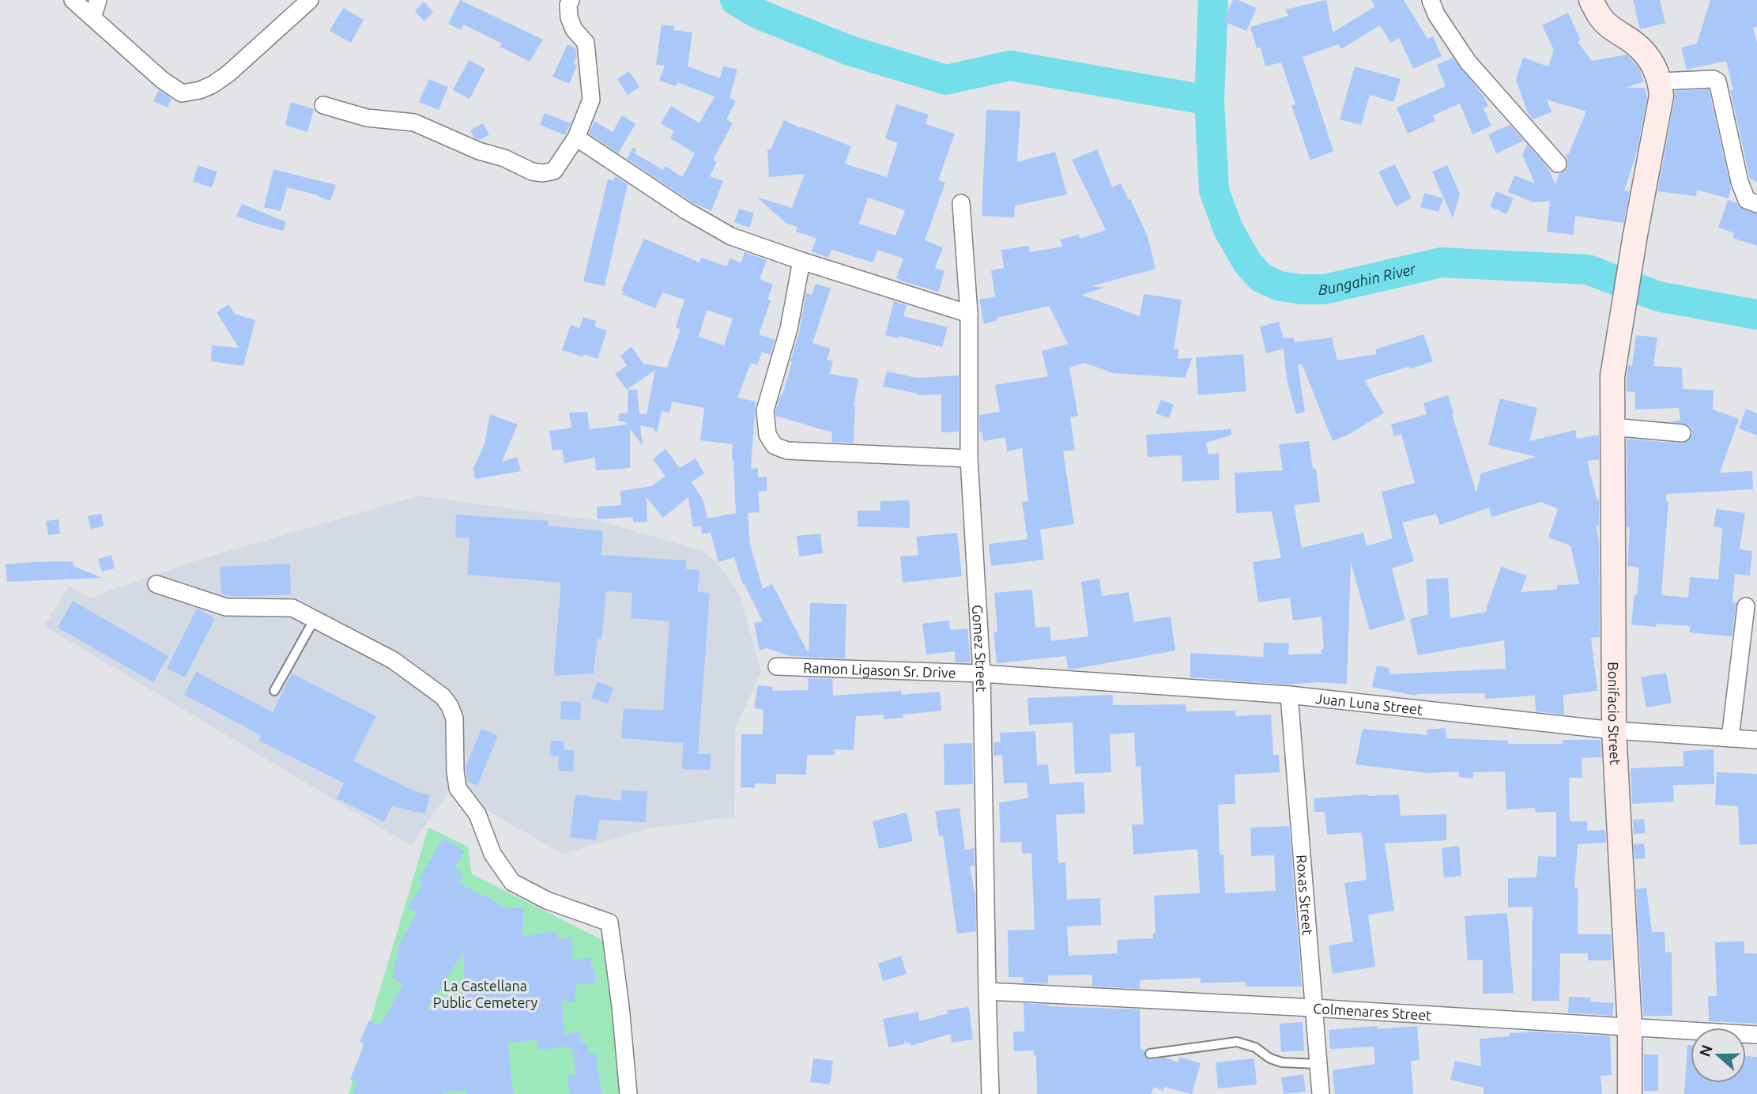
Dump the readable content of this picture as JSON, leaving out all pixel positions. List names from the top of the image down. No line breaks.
{"streets":{"street":["Gomez Street","Ramon Ligason Sr. Drive","Juan Luna Street","Bonifacio Street","Roxas Street","Colmenares Street"]},"crossings":[["Gomez Street","Ramon Ligason Sr. Drive"],["Gomez Street","Juan Luna Street"],["Gomez Street","Colmenares Street"],["Ramon Ligason Sr. Drive","Juan Luna Street"],["Juan Luna Street","Bonifacio Street"],["Juan Luna Street","Roxas Street"],["Bonifacio Street","Colmenares Street"],["Roxas Street","Colmenares Street"]],"water":["Bungahin River"],"parks":["La Castellana Public Cemetery"],"north":"left"}
